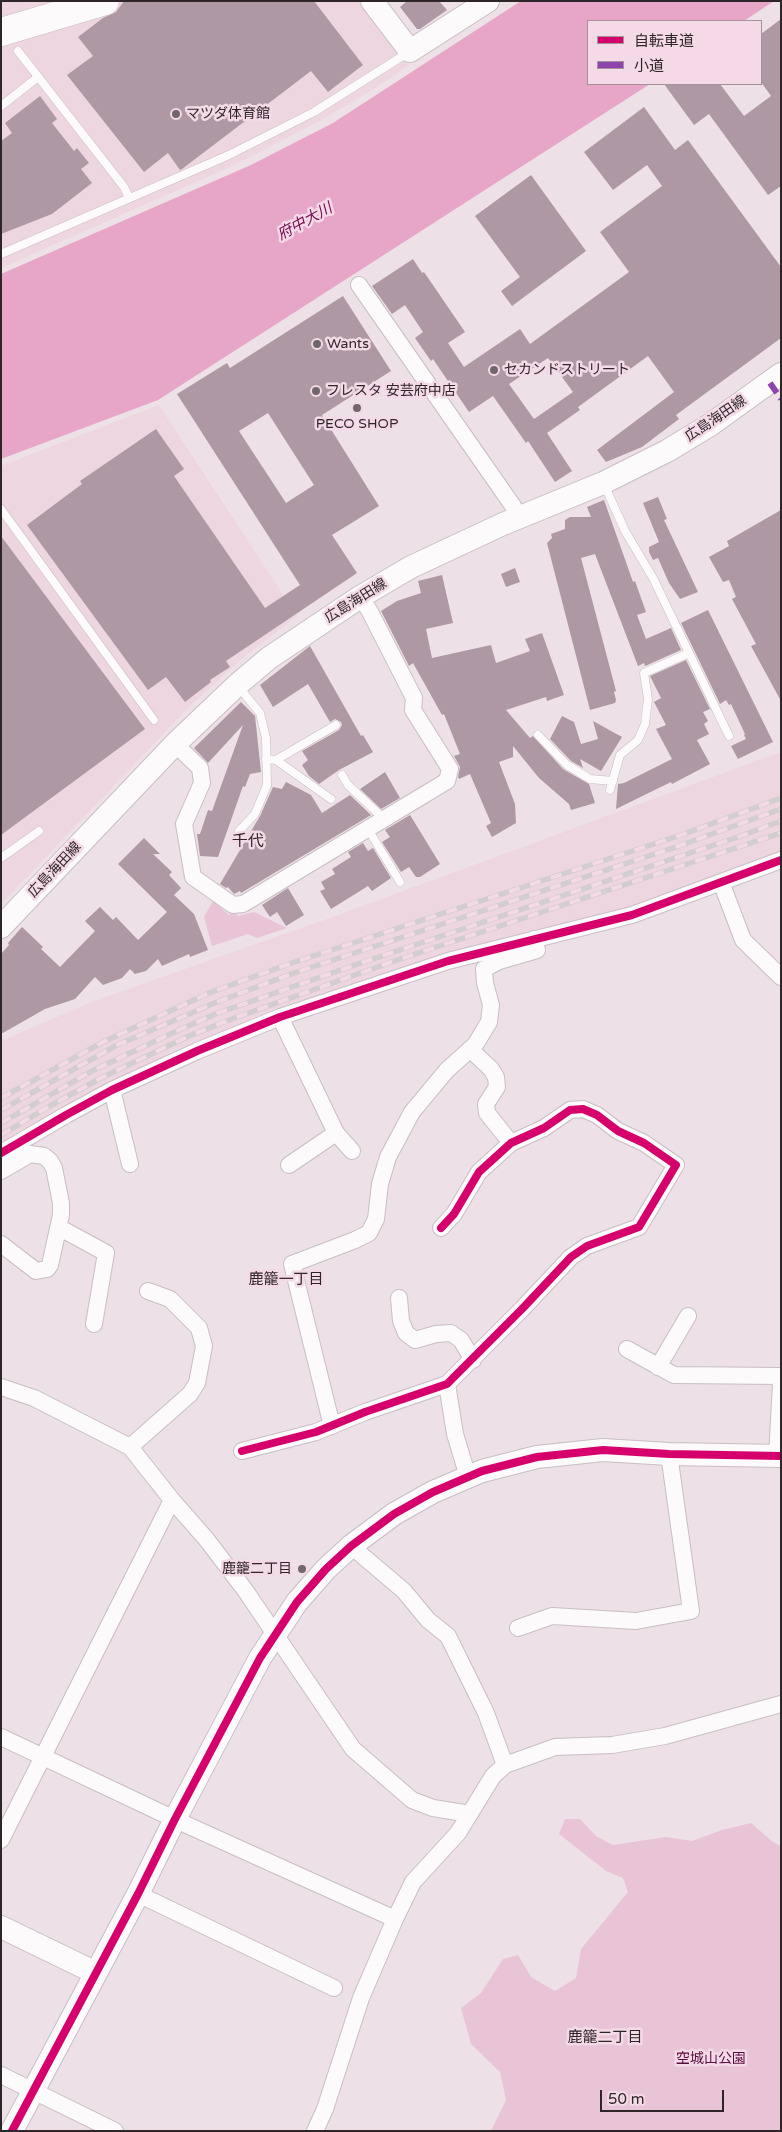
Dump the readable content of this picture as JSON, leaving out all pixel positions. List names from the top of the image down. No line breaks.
{"streets":{"street":["広島海田線"]},"districts":["千代","鹿籠一丁目","鹿籠二丁目"],"water":["府中大川"],"parks":["空城山公園"],"places":["マツダ体育館","Wants","セカンドストリート","フレスタ 安芸府中店","PECO SHOP","鹿籠二丁目"],"legend":["自転車道","小道"],"scale_bar":"50 m"}
